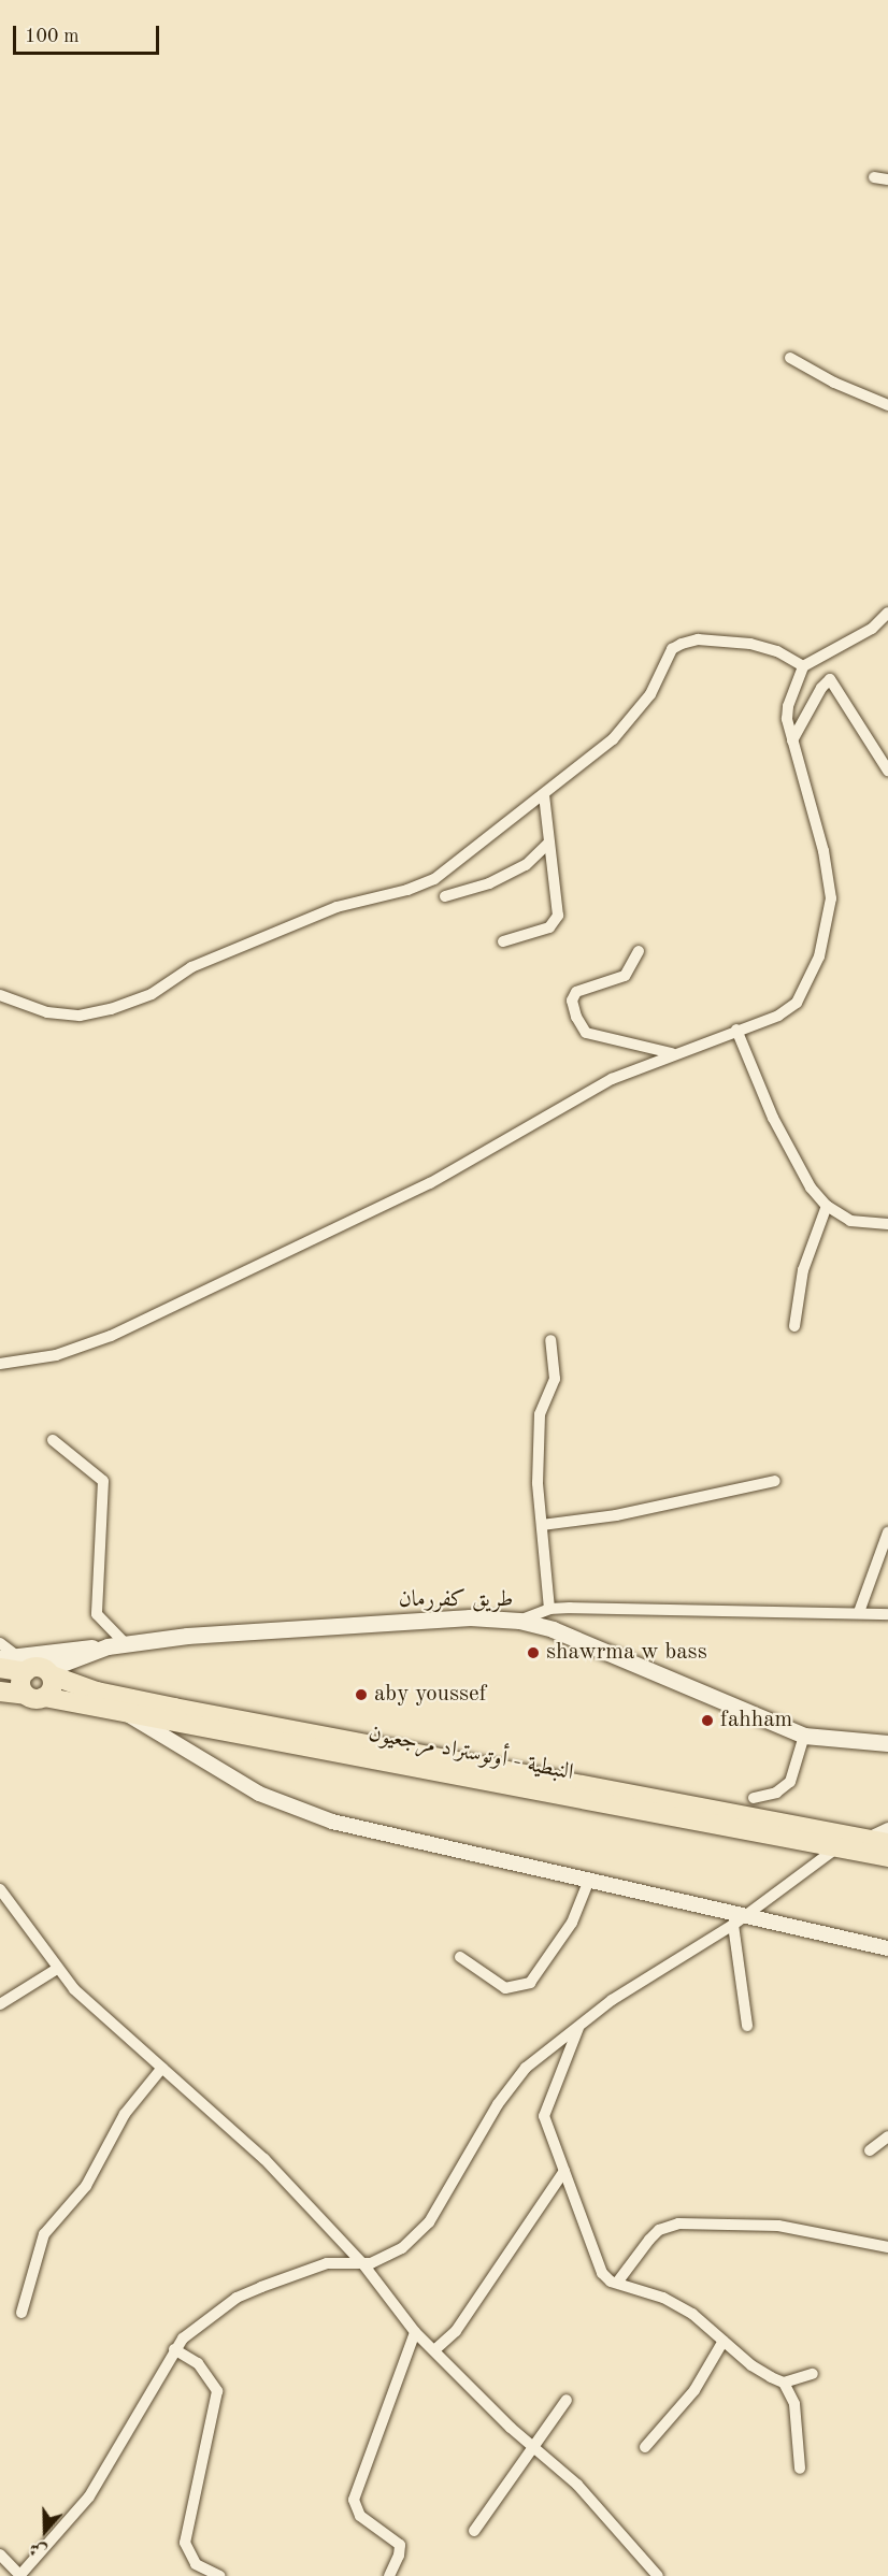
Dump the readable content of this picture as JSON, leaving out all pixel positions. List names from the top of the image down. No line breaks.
{"streets":{"highway":["النبطية - أوتوستراد مرجعيون"],"main road":["طريق كفررمان"]},"crossings":[["طريق كفررمان","النبطية - أوتوستراد مرجعيون"]],"places":["shawrma w bass","aby youssef","fahham"],"scale_bar":"100 m","north":"bottom"}
